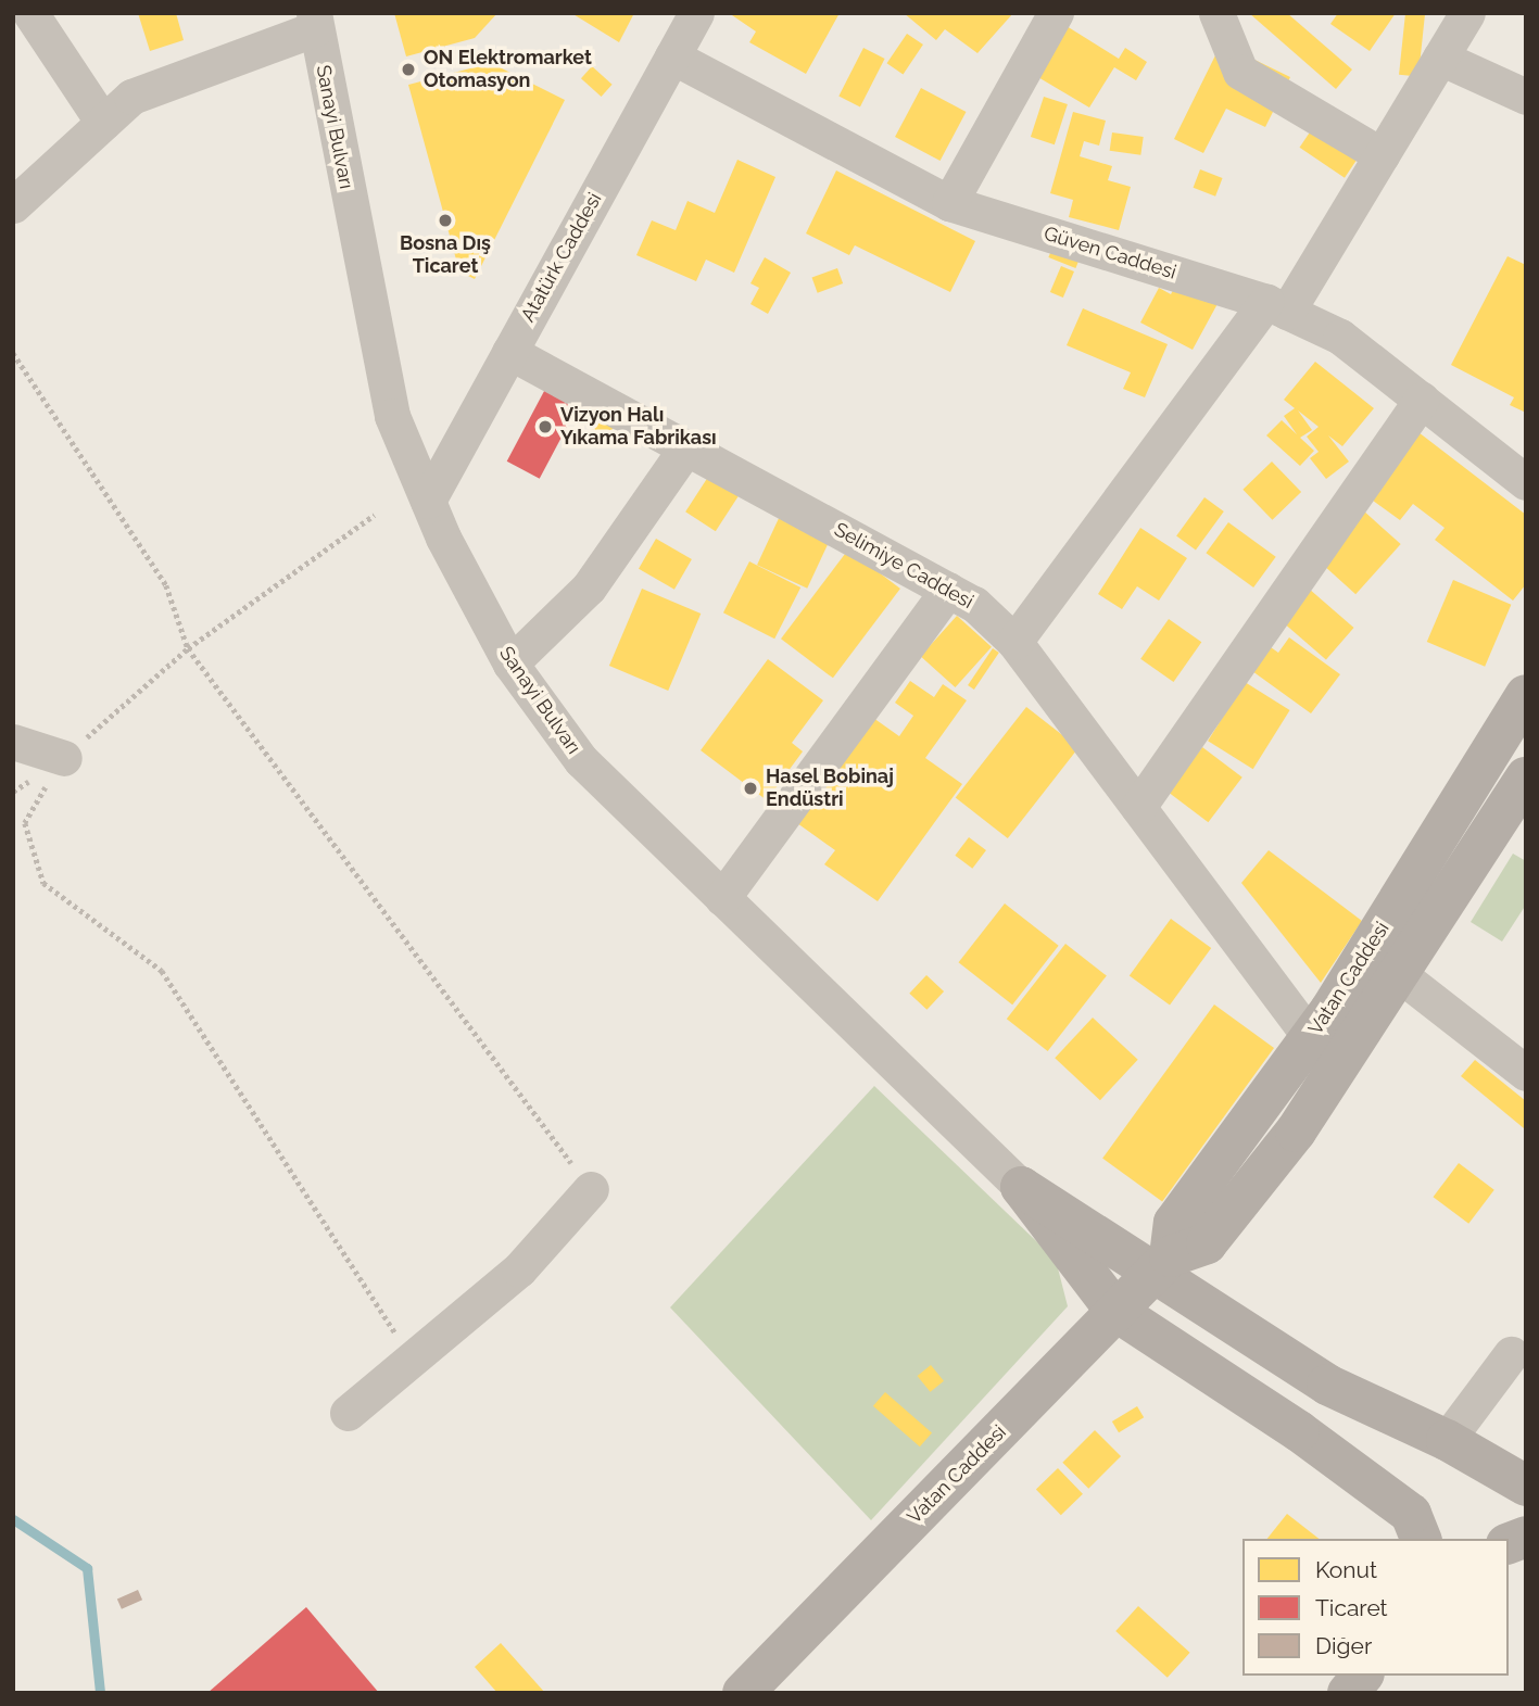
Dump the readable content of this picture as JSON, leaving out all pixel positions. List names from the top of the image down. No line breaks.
{"streets":{"main road":["Vatan Caddesi"],"street":["Sanayi Bulvarı","Güven Caddesi","Atatürk Caddesi","Selimiye Caddesi"]},"crossings":[["Sanayi Bulvarı","Atatürk Caddesi"],["Güven Caddesi","Atatürk Caddesi"],["Atatürk Caddesi","Selimiye Caddesi"],["Selimiye Caddesi","Vatan Caddesi"]],"places":["ON Elektromarket Otomasyon","Bosna Dış Ticaret","Vizyon Halı Yıkama Fabrikası","Hasel Bobinaj Endüstri"],"legend":["Konut","Ticaret","Diğer"]}
